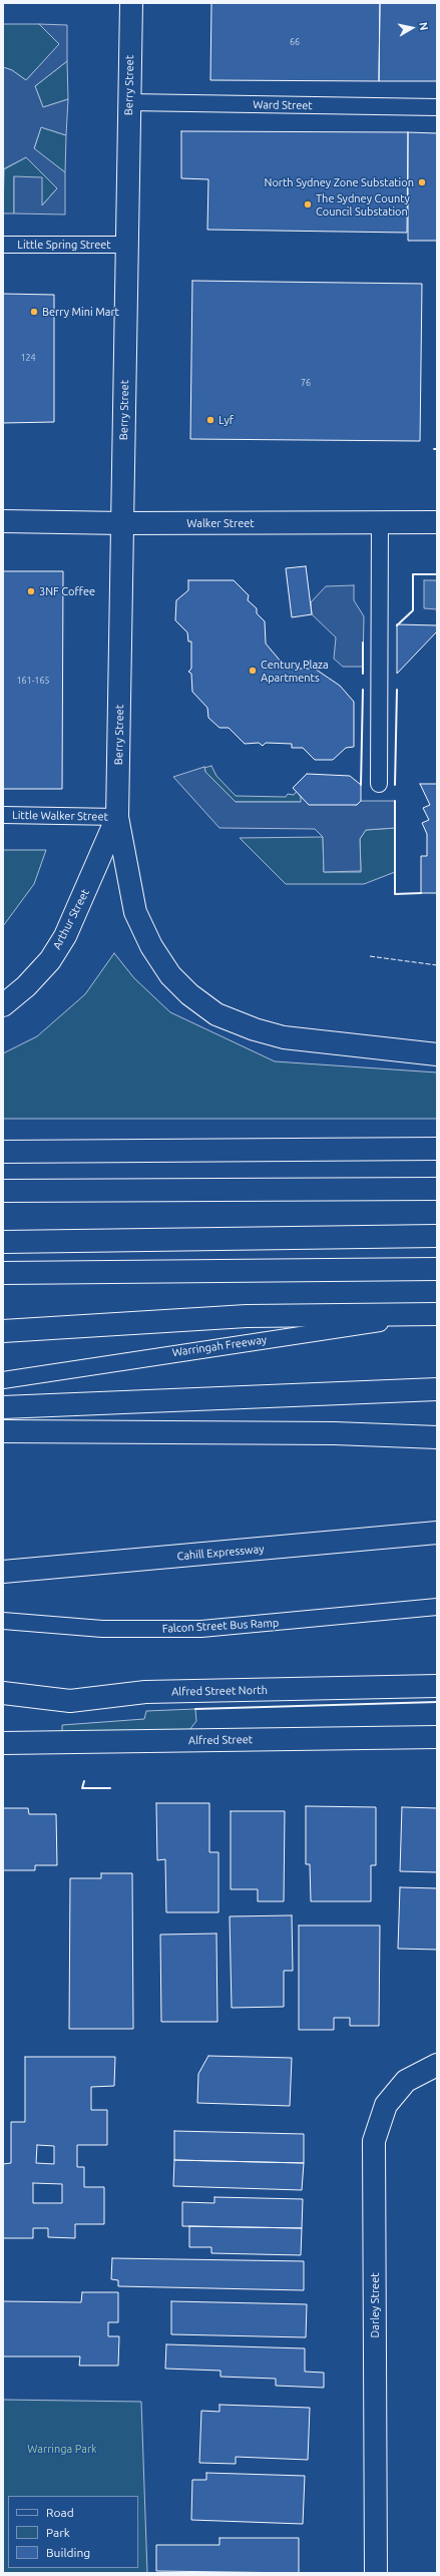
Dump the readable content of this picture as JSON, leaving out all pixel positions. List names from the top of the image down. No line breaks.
{"streets":{"main road":["Berry Street","Walker Street","Arthur Street","Warringah Freeway","Cahill Expressway","Alfred Street North","Alfred Street","Darley Street"],"lane":["Ward Street","Little Spring Street","Little Walker Street","Falcon Street Bus Ramp"]},"crossings":[["Berry Street","Ward Street"],["Berry Street","Little Spring Street"],["Berry Street","Walker Street"],["Berry Street","Little Walker Street"],["Berry Street","Arthur Street"],["Little Walker Street","Arthur Street"]],"parks":["Warringa Park"],"places":["North Sydney Zone Substation","The Sydney County Council Substation","Berry Mini Mart","Lyf","3NF Coffee","Century Plaza Apartments"],"house_numbers":["66","124","76","161-165"],"legend":["Road","Park","Building"],"north":"right"}
